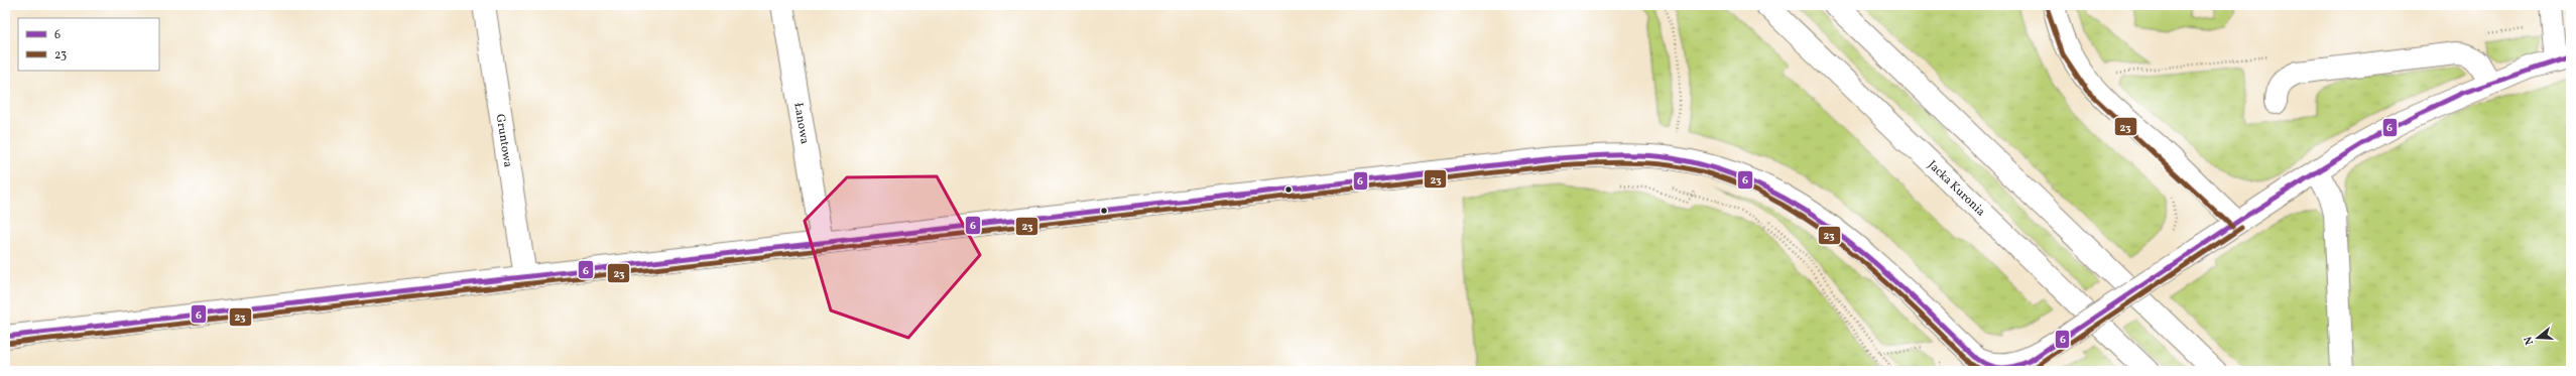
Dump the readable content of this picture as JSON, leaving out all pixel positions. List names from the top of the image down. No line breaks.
{"streets":{"street":["Łanowa","Gruntowa","Jacka Kuronia"]},"lines":["transit line 23","transit line 6"],"legend":["6","23"],"north":"left"}
